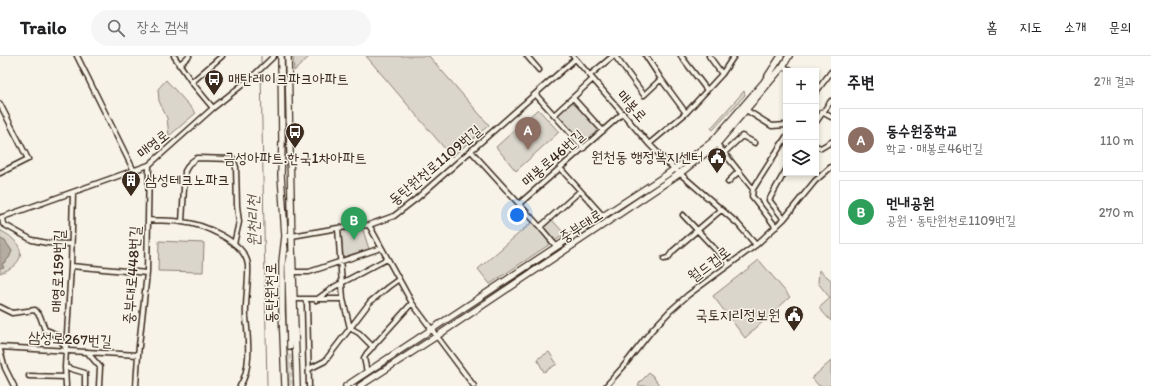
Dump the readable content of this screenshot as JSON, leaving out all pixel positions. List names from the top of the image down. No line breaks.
{"streets":{"main road":["중부대로","동탄원천로"],"street":["매봉로","매영로","매봉로46번길","동탄원천로1109번길","월드컵로","매영로159번길","중부대로448번길","삼성로267번길"]},"crossings":[["매봉로","매봉로46번길"],["매봉로","동탄원천로1109번길"],["매봉로","중부대로"],["매봉로","월드컵로"],["매영로","매영로159번길"],["매영로","중부대로448번길"],["매봉로46번길","중부대로"],["동탄원천로1109번길","동탄원천로"],["매영로159번길","삼성로267번길"],["중부대로448번길","삼성로267번길"]],"water":["원천리천"],"places":{"bus stop":["매탄레이크파크아파트","금성아파트.한국1차아파트"],"public building":["원천동 행정복지센터","국토지리정보원"],"building":["삼성테크노파크"]},"page":{"header":"Trailo","search":"장소 검색","nav":["홈","지도","소개","문의"],"heading":["주변","2개 결과"],"map_buttons":["+","−"],"list":[{"mark":"A","name":"동수원중학교","note":"학교 · 매봉로46번길","value":"110 m"},{"mark":"B","name":"먼내공원","note":"공원 · 동탄원천로1109번길","value":"270 m"}],"pins":["A","B"]}}
